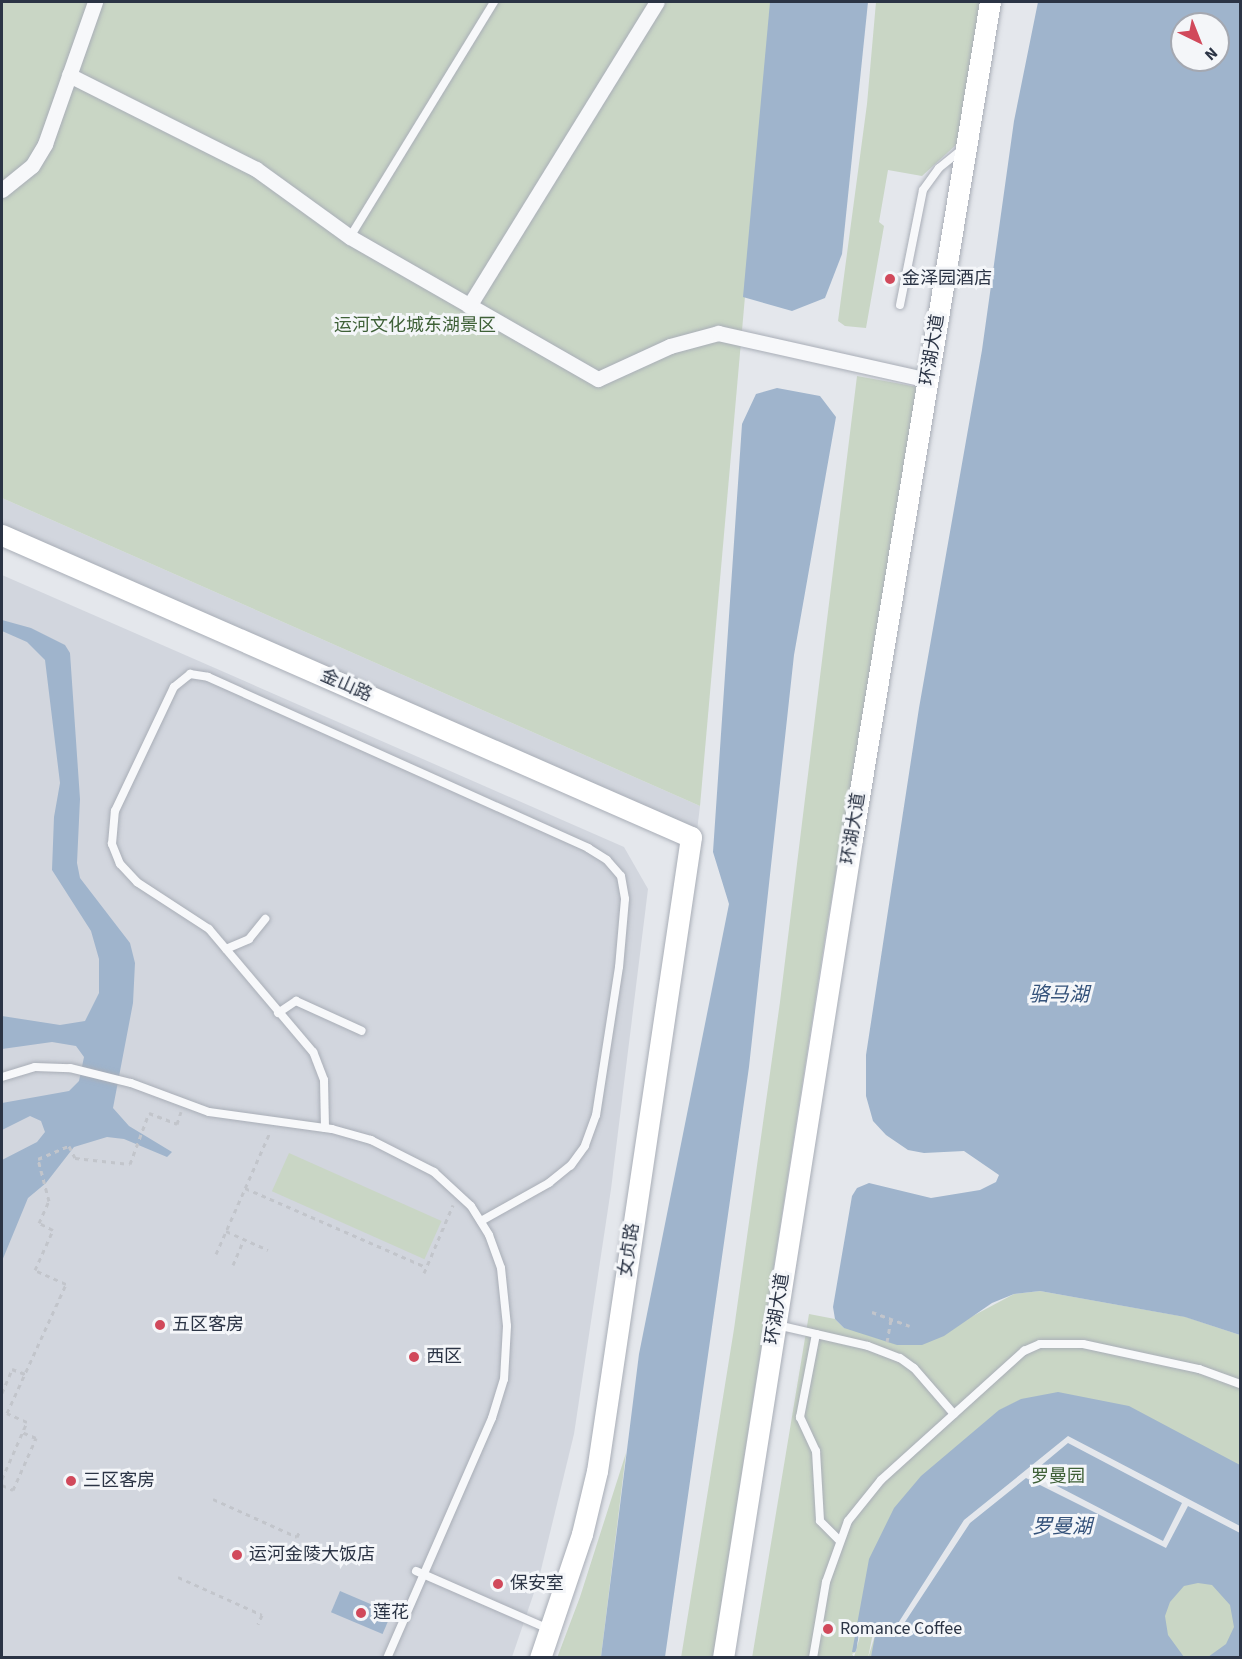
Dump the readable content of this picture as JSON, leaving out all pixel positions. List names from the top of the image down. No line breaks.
{"streets":{"main road":["环湖大道","金山路","女贞路"]},"crossings":[["金山路","女贞路"]],"water":["骆马湖","罗曼湖"],"parks":["运河文化城东湖景区","罗曼园"],"places":["金泽园酒店","五区客房","西区","三区客房","运河金陵大饭店","保安室","莲花","Romance Coffee"],"north":"bottom right"}
